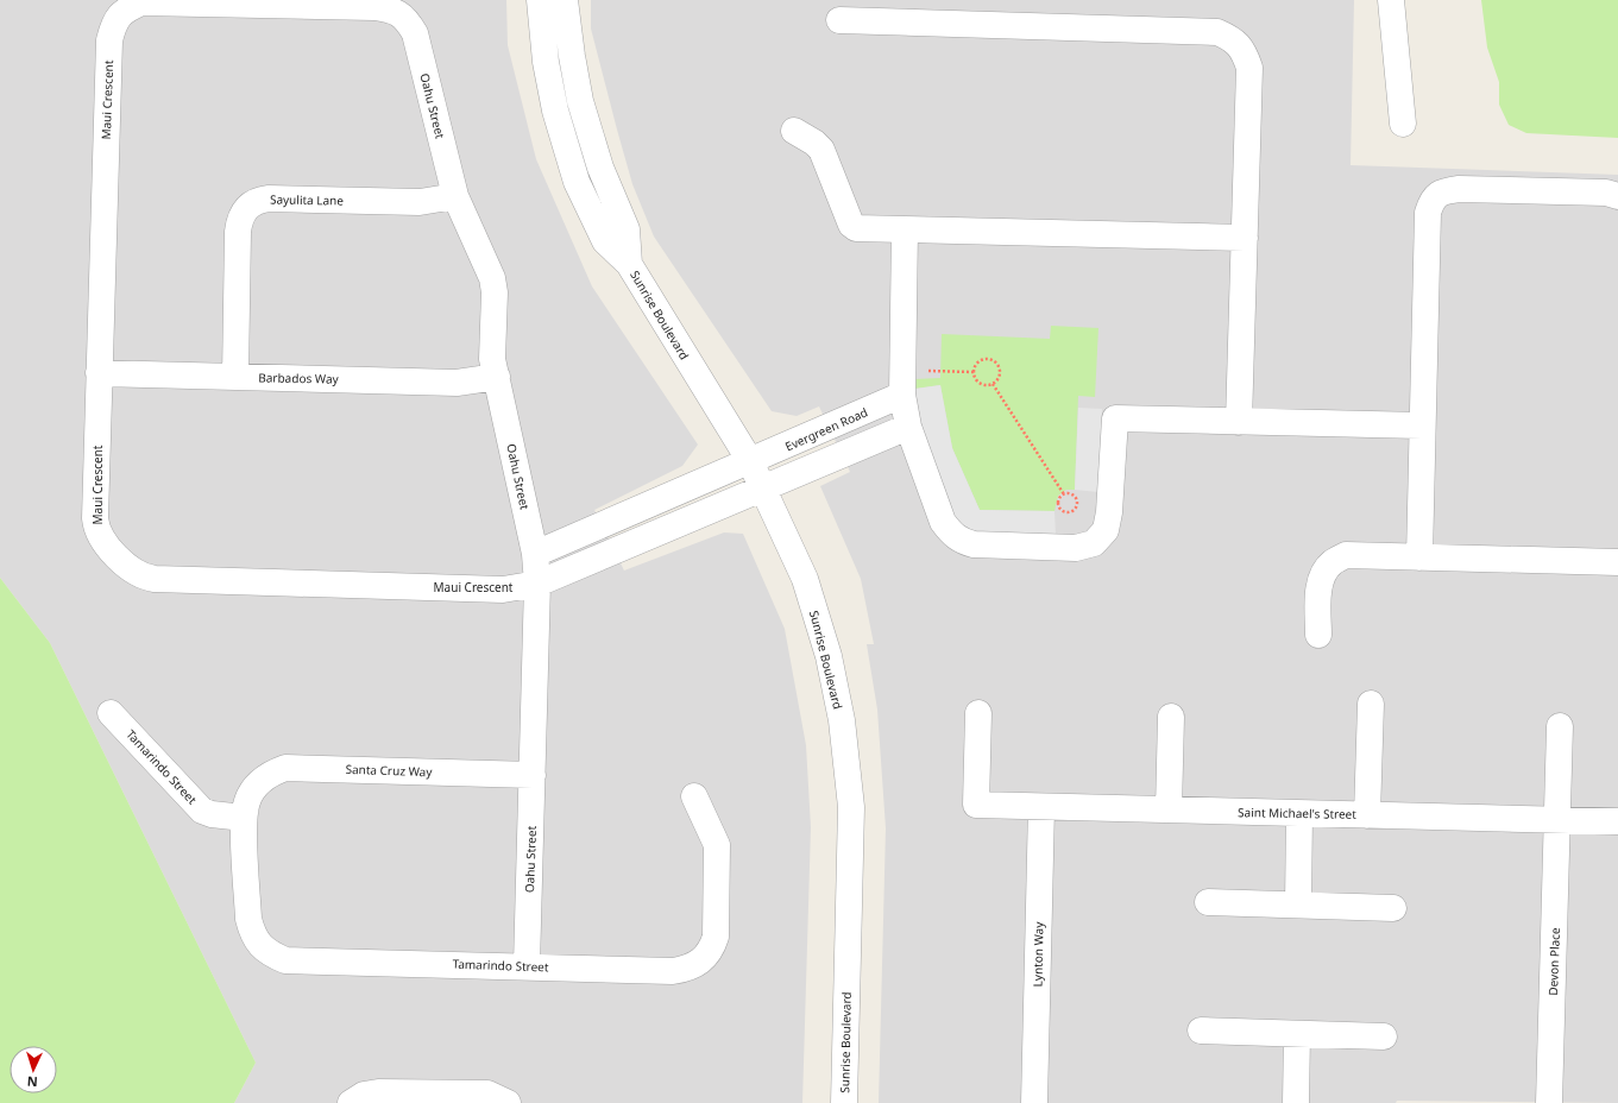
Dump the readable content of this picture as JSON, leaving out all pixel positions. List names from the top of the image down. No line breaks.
{"streets":{"street":["Maui Crescent","Oahu Street","Sayulita Lane","Sunrise Boulevard","Barbados Way","Evergreen Road","Tamarindo Street","Santa Cruz Way","Saint Michael's Street","Lynton Way","Devon Place"]},"crossings":[["Maui Crescent","Oahu Street"],["Maui Crescent","Sunrise Boulevard"],["Maui Crescent","Barbados Way"],["Oahu Street","Sayulita Lane"],["Oahu Street","Barbados Way"],["Oahu Street","Tamarindo Street"],["Oahu Street","Santa Cruz Way"],["Sayulita Lane","Barbados Way"],["Sunrise Boulevard","Evergreen Road"],["Tamarindo Street","Santa Cruz Way"],["Saint Michael's Street","Lynton Way"],["Saint Michael's Street","Devon Place"]],"north":"bottom"}
